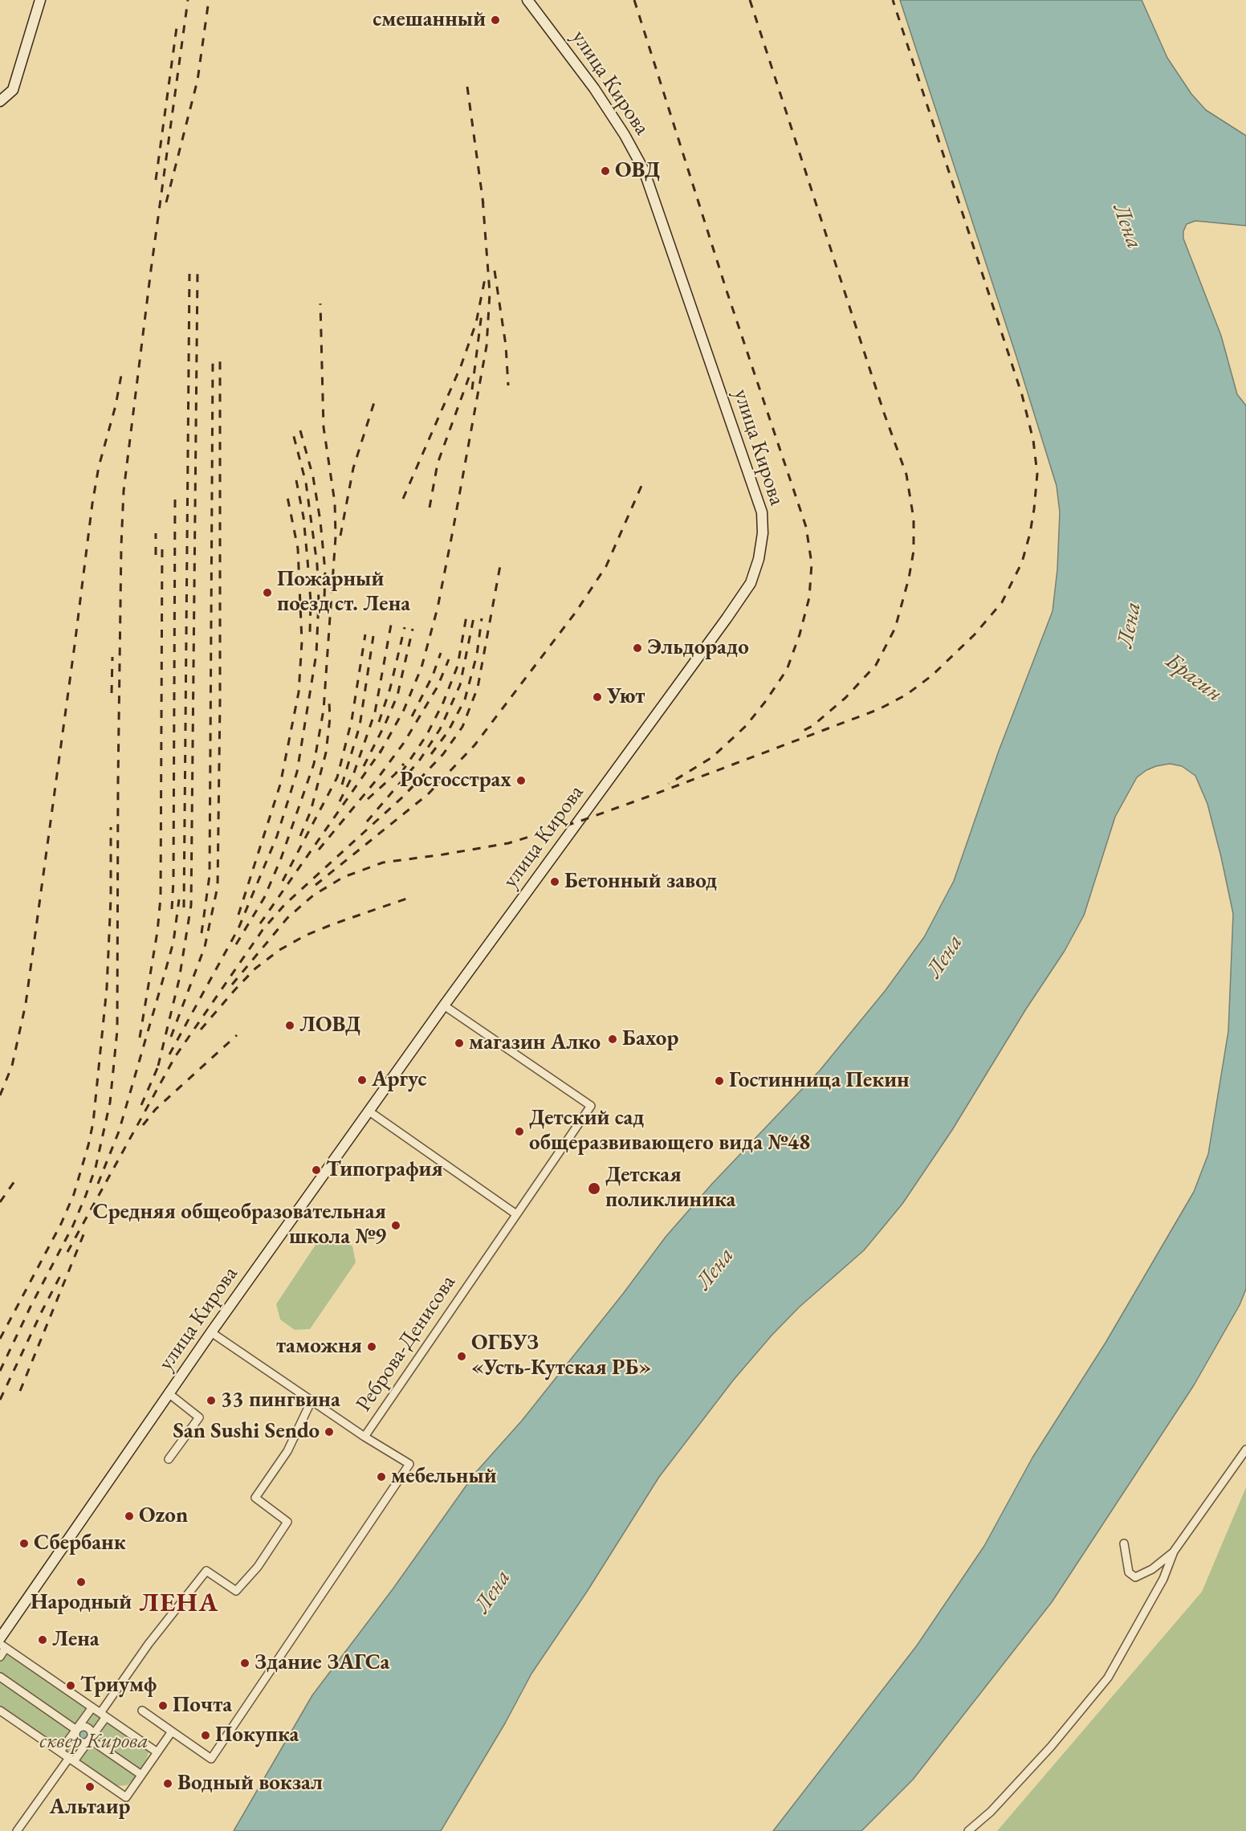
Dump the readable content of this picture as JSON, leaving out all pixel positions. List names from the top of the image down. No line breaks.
{"streets":{"main road":["улица Кирова"],"street":["Реброва-Денисова"]},"crossings":[["улица Кирова","Реброва-Денисова"]],"districts":["ЛЕНА"],"water":["Лена","Брагин"],"parks":["сквер Кирова"],"places":["смешанный","ОВД","Пожарный поезд ст. Лена","Эльдорадо","Уют","Росгосстрах","Бетонный завод","ЛОВД","Бахор","магазин Алко","Аргус","Гостинница Пекин","Детский сад общеразвивающего вида №48","Типография","Детская поликлиника","Средняя общеобразовательная школа №9","таможня","ОГБУЗ «Усть-Кутская РБ»","33 пингвина","San Sushi Sendo","мебельный","Ozon","Сбербанк","Народный","Лена","Здание ЗАГСа","Триумф","Почта","Покупка","Водный вокзал","Альтаир"]}
